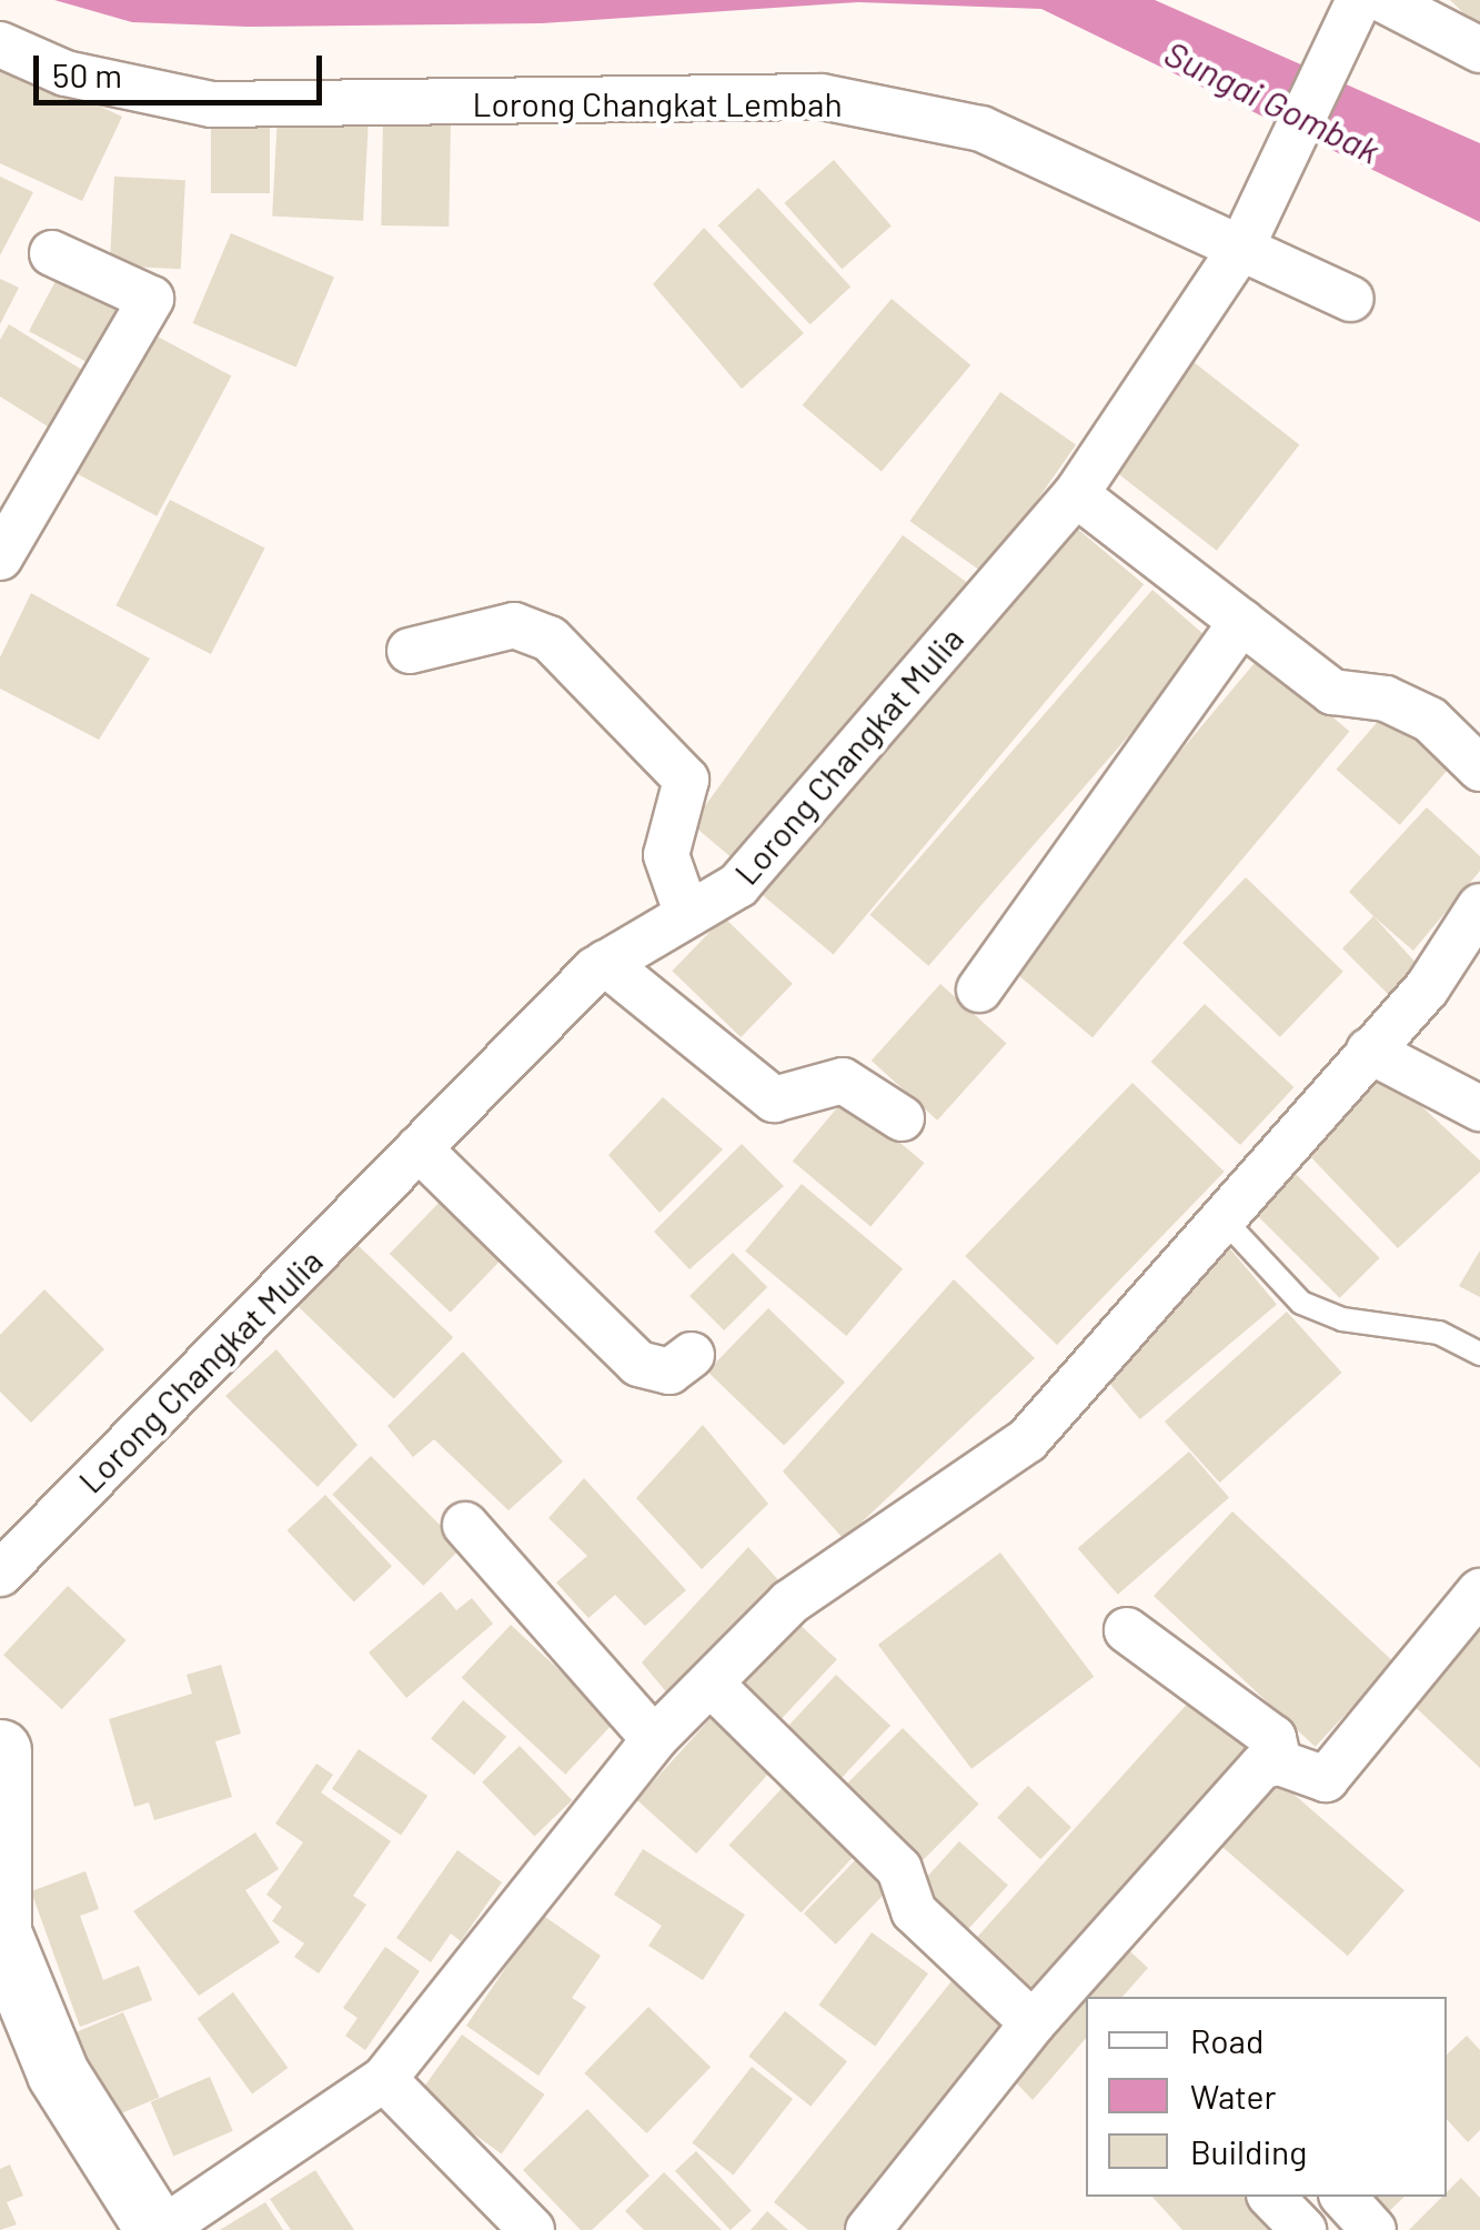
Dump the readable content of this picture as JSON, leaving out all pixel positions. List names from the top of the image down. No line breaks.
{"streets":{"street":["Lorong Changkat Lembah","Lorong Changkat Mulia"]},"crossings":[["Lorong Changkat Lembah","Lorong Changkat Mulia"]],"water":["Sungai Gombak"],"legend":["Road","Water","Building"],"scale_bar":"50 m"}
